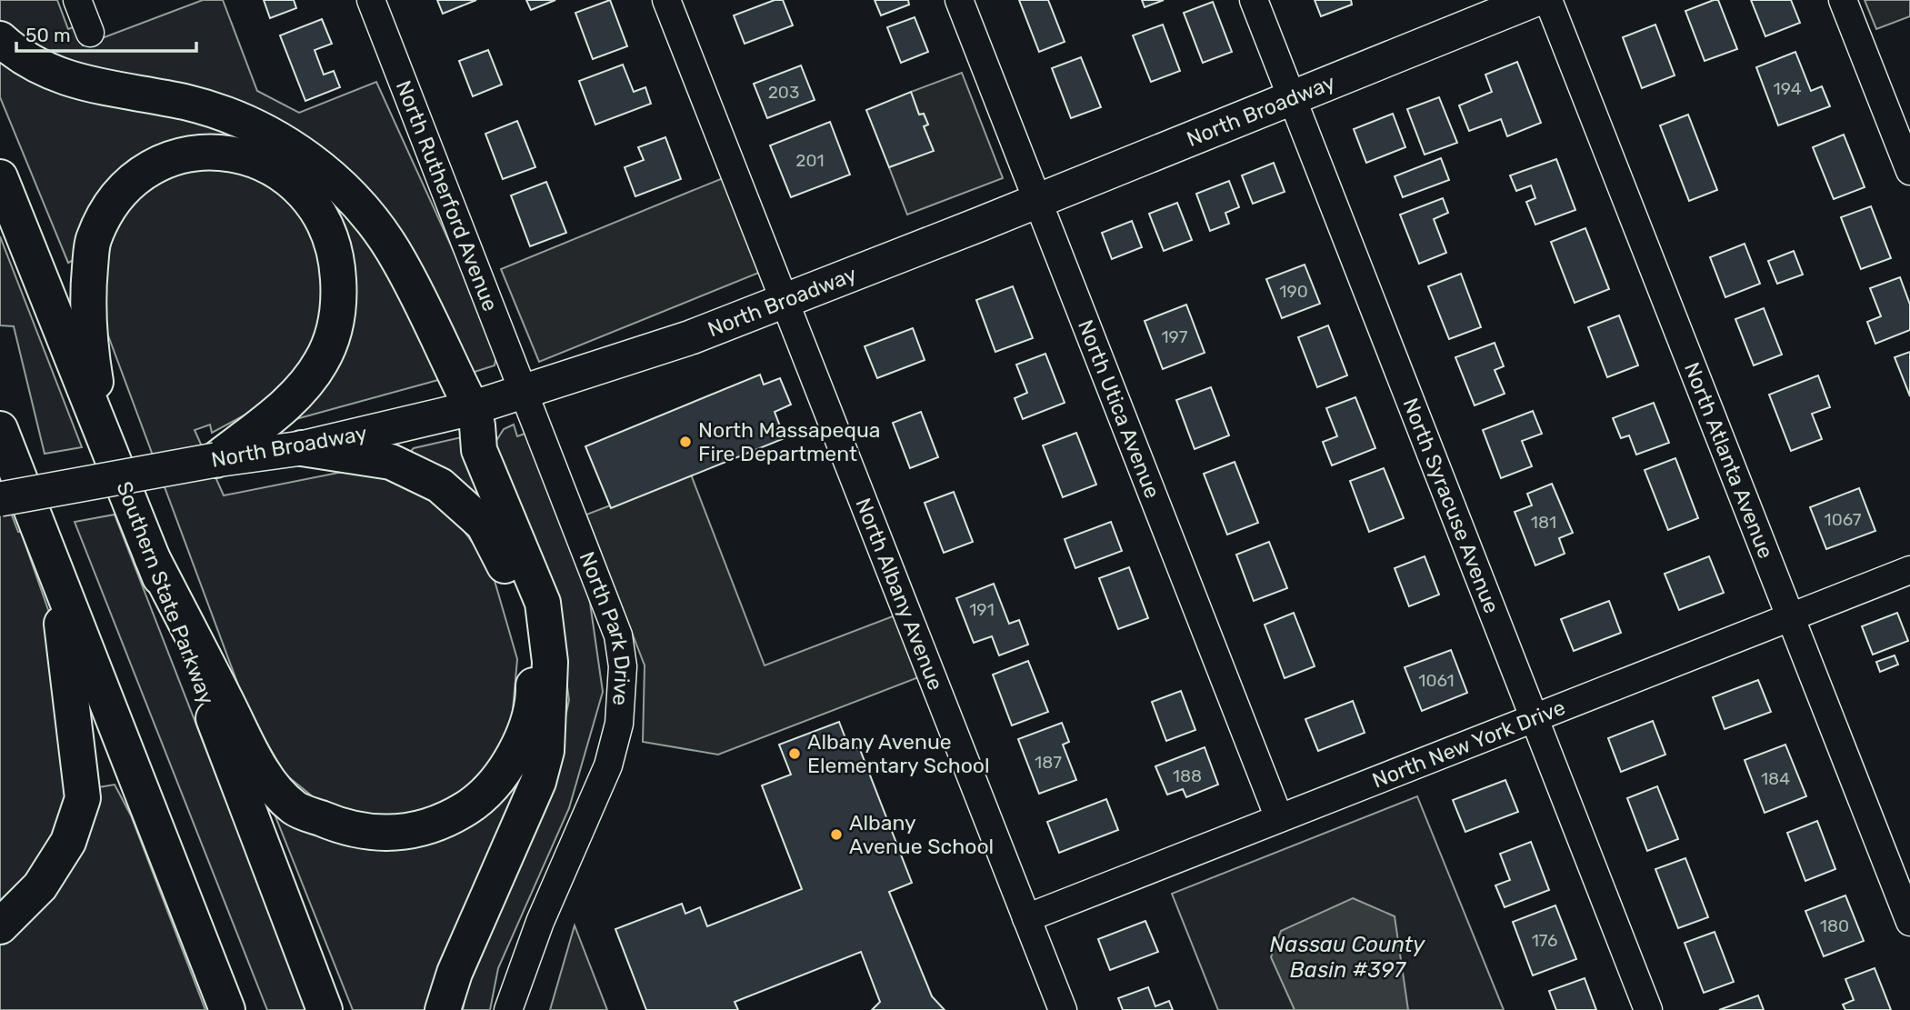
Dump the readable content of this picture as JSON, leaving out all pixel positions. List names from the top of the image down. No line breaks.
{"streets":{"highway":["Southern State Parkway"],"main road":["North Broadway"],"street":["North Rutherford Avenue","North Utica Avenue","North Atlanta Avenue","North Syracuse Avenue","North Albany Avenue","North Park Drive","North New York Drive"]},"crossings":[["North Broadway","North Rutherford Avenue"],["North Broadway","North Utica Avenue"],["North Broadway","North Syracuse Avenue"],["North Broadway","North Albany Avenue"],["North Broadway","North Park Drive"],["North Rutherford Avenue","North Park Drive"],["North Utica Avenue","North New York Drive"],["North Atlanta Avenue","North New York Drive"],["North Syracuse Avenue","North New York Drive"],["North Albany Avenue","North New York Drive"]],"water":["Nassau County Basin #397"],"places":["North Massapequa Fire Department","Albany Avenue Elementary School","Albany Avenue School"],"house_numbers":["194","203","201","190","197","1067","181","191","1061","187","188","184","180","176"],"scale_bar":"50 m"}
